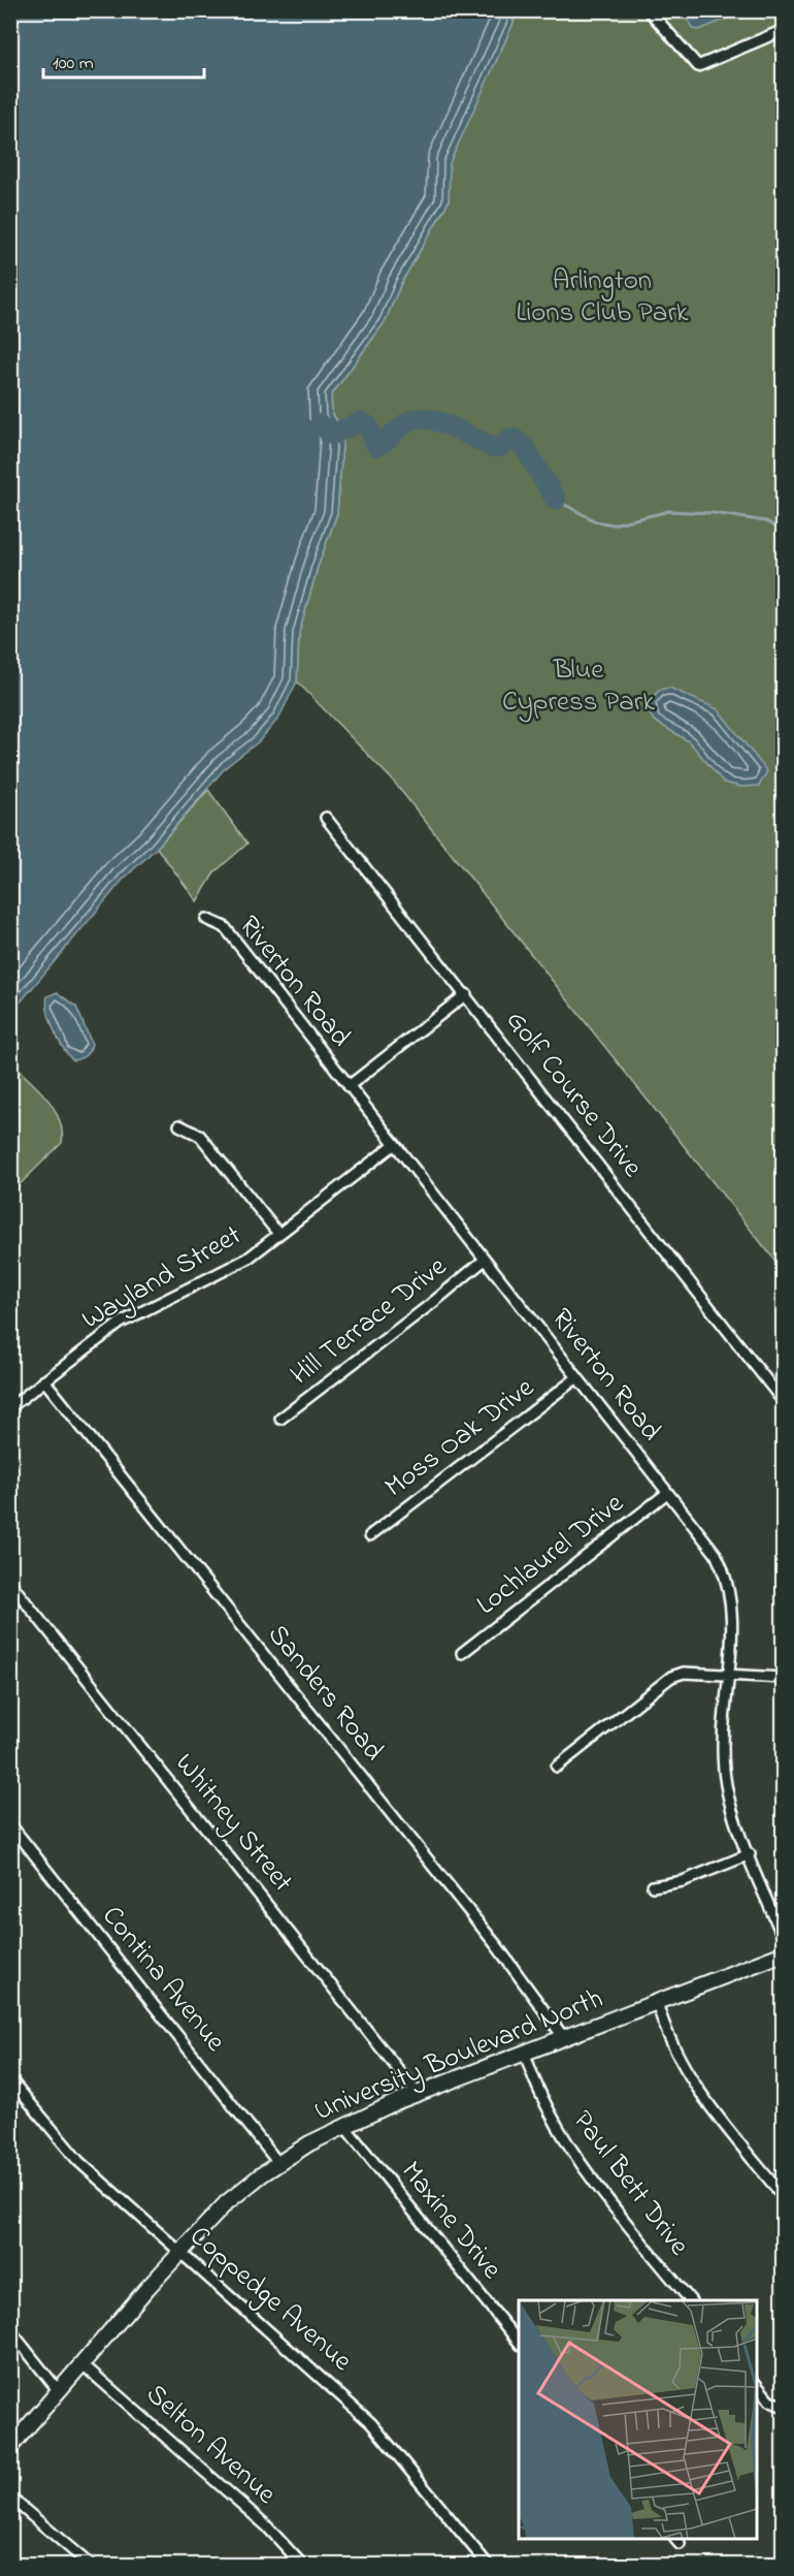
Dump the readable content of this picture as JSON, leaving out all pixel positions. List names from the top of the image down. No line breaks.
{"streets":{"street":["Riverton Road","Golf Course Drive","Wayland Street","Hill Terrace Drive","Moss Oak Drive","Lochlaurel Drive","Sanders Road","Whitney Street","Contina Avenue","University Boulevard North","Paul Bett Drive","Maxine Drive","Coppedge Avenue","Selton Avenue"]},"crossings":[["Riverton Road","Wayland Street"],["Riverton Road","Hill Terrace Drive"],["Riverton Road","Moss Oak Drive"],["Riverton Road","Lochlaurel Drive"],["Wayland Street","Sanders Road"],["Sanders Road","University Boulevard North"],["Whitney Street","University Boulevard North"],["Contina Avenue","University Boulevard North"],["University Boulevard North","Paul Bett Drive"],["University Boulevard North","Maxine Drive"],["University Boulevard North","Coppedge Avenue"],["University Boulevard North","Selton Avenue"]],"parks":["Arlington Lions Club Park","Blue Cypress Park"],"scale_bar":"100 m"}
